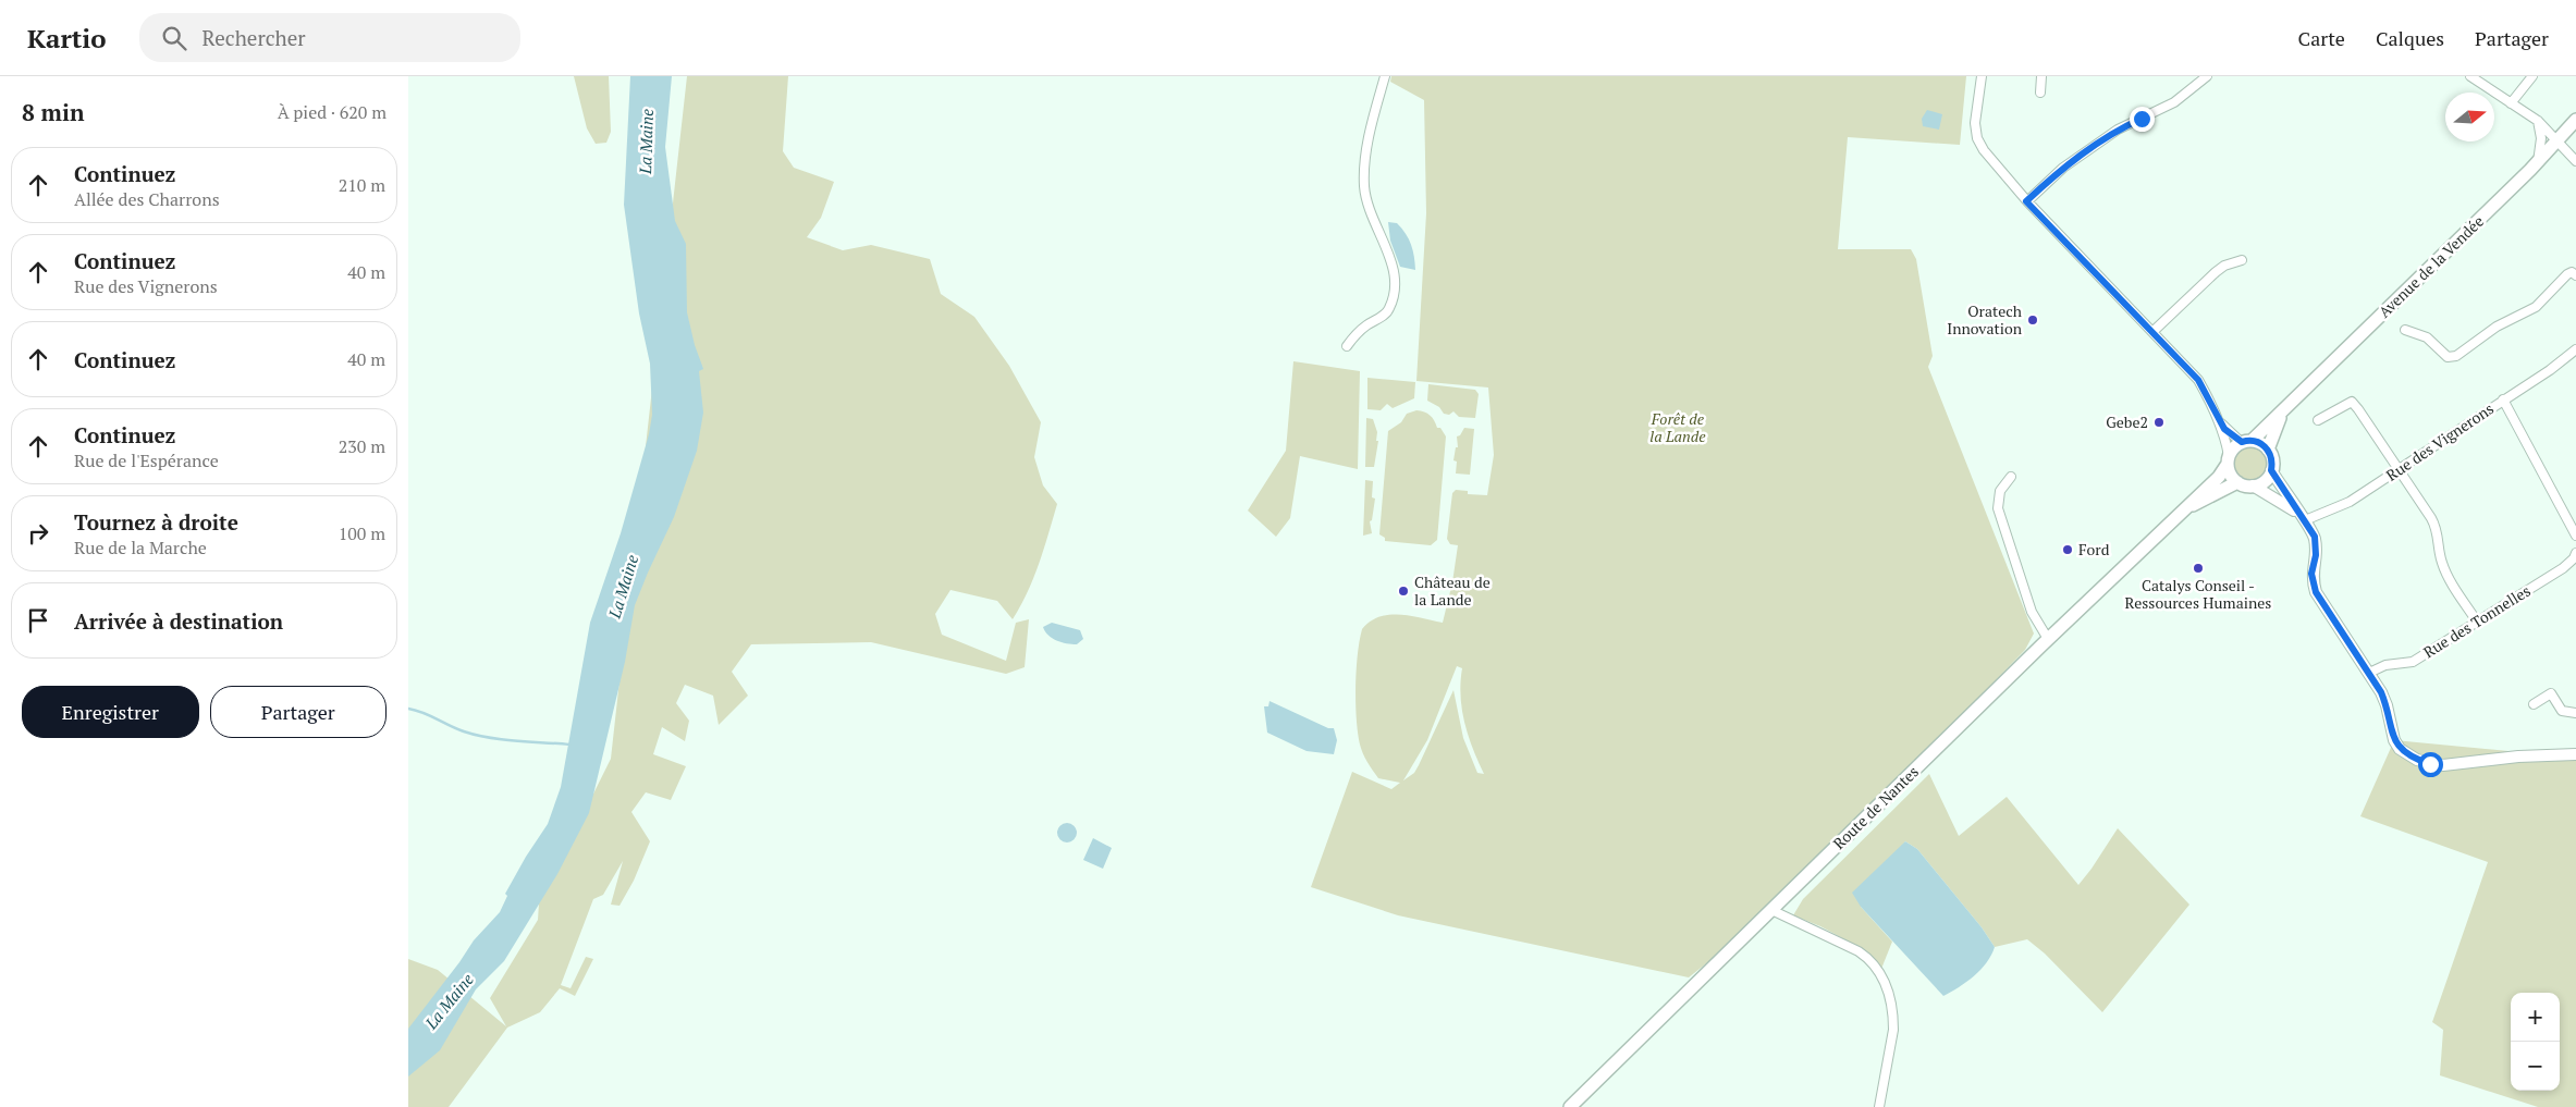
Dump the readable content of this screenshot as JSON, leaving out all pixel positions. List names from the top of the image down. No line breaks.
{"streets":{"main road":["Avenue de la Vendée","Route de Nantes"],"street":["Rue des Vignerons","Rue des Tonnelles"]},"crossings":[["Avenue de la Vendée","Route de Nantes"]],"water":["La Maine"],"parks":["Forêt de la Lande"],"places":["Oratech Innovation","Gebe2","Ford","Catalys Conseil - Ressources Humaines","Château de la Lande"],"north":"right","page":{"header":"Kartio","search":"Rechercher","nav":["Carte","Calques","Partager"],"heading":["8 min","À pied · 620 m"],"list":[["Continuez","Allée des Charrons","210 m"],["Continuez","Rue des Vignerons","40 m"],["Continuez","40 m"],["Continuez","Rue de l'Espérance","230 m"],["Tournez à droite","Rue de la Marche","100 m"],"Arrivée à destination"],"buttons":["Enregistrer","Partager"],"map_buttons":["+","−"]}}
